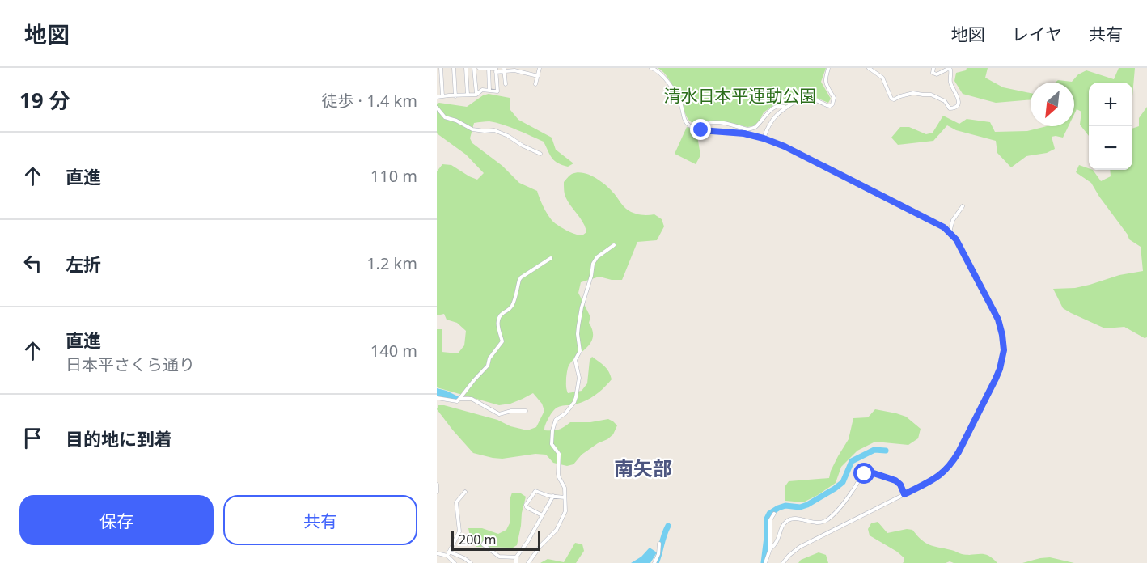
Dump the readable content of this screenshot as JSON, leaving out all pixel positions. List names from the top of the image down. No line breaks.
{"districts":["南矢部"],"parks":["清水日本平運動公園"],"scale_bar":"200 m","north":"bottom left","page":{"header":"地図","nav":["地図","レイヤ","共有"],"heading":["19 分","徒歩 · 1.4 km"],"map_buttons":["+","−"],"list":[["直進","110 m"],["左折","1.2 km"],["直進","日本平さくら通り","140 m"],"目的地に到着"],"buttons":["保存","共有"],"scale":"200 m"}}
